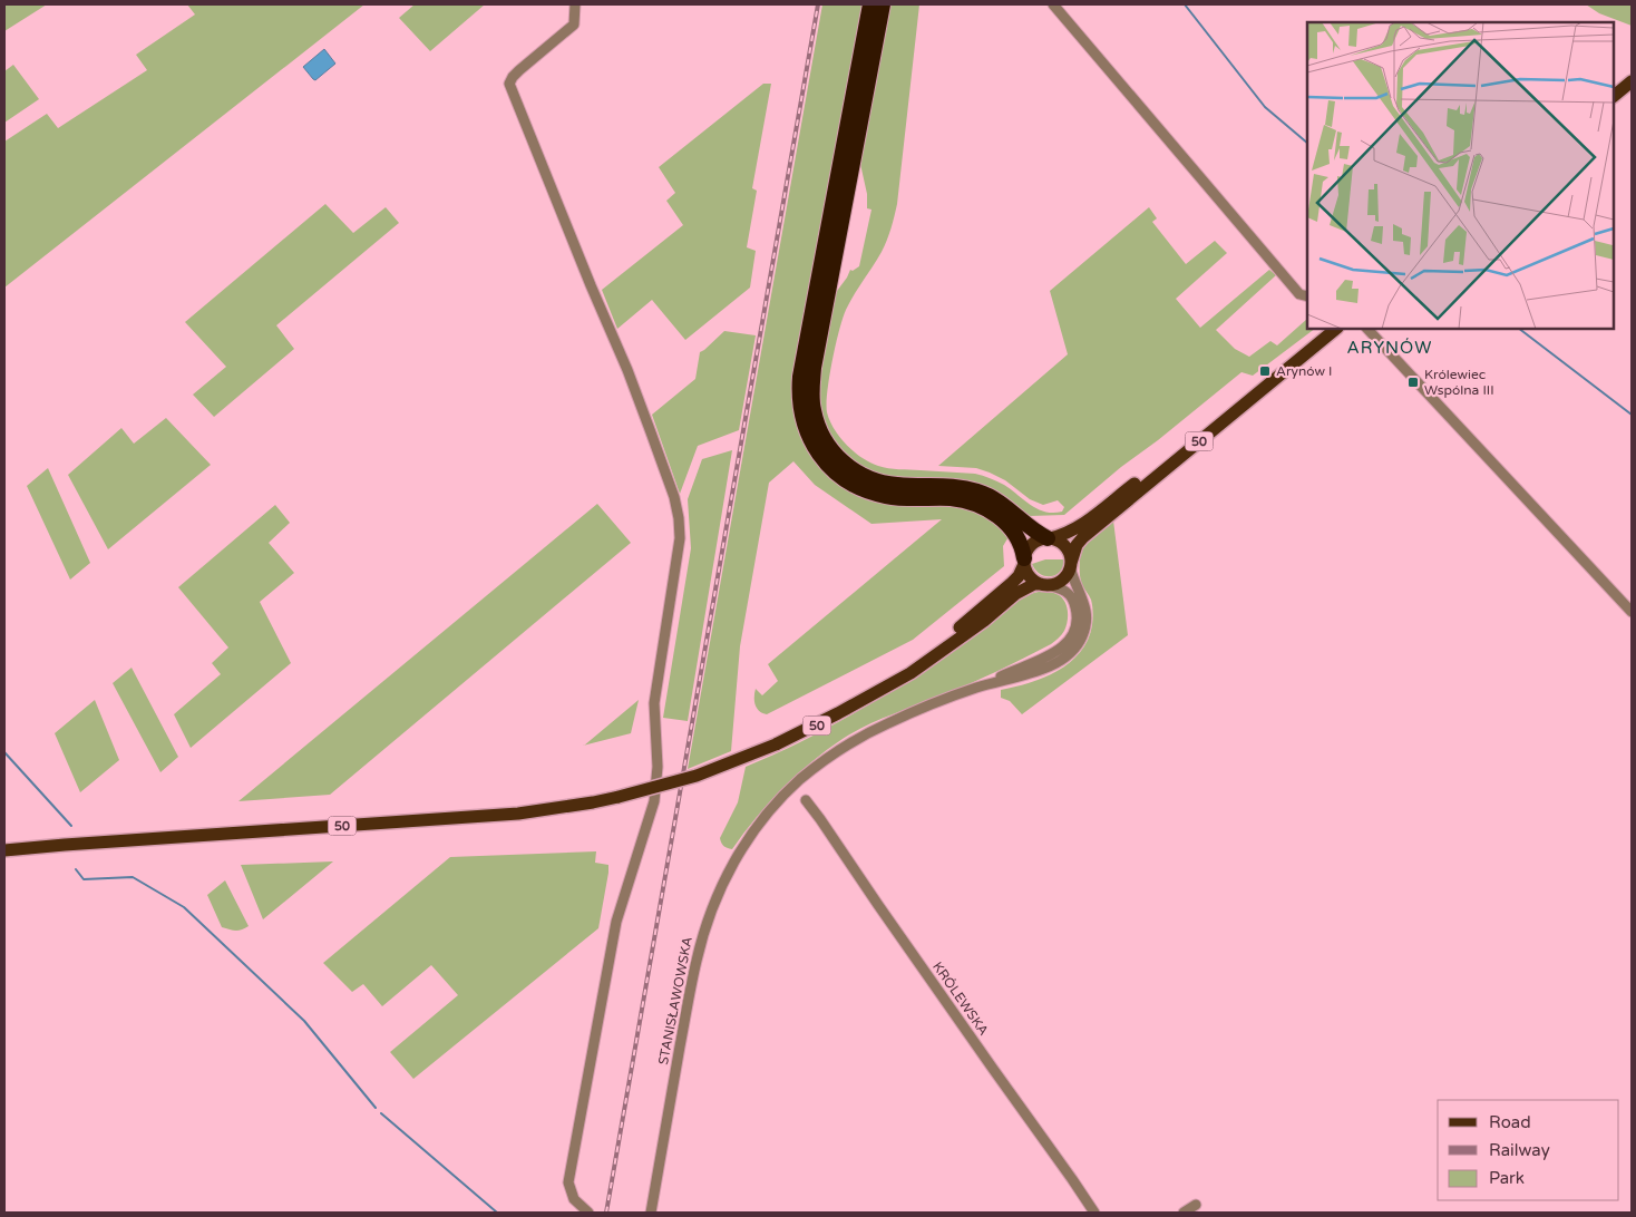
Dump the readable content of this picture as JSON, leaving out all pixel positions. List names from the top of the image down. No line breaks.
{"streets":{"main road":["50"],"street":["KRÓLEWSKA","STANISŁAWOWSKA"]},"districts":["ARYNÓW"],"places":{"transit":["Arynów I","Królewiec Wspólna III"]},"legend":["Road","Railway","Park"]}
